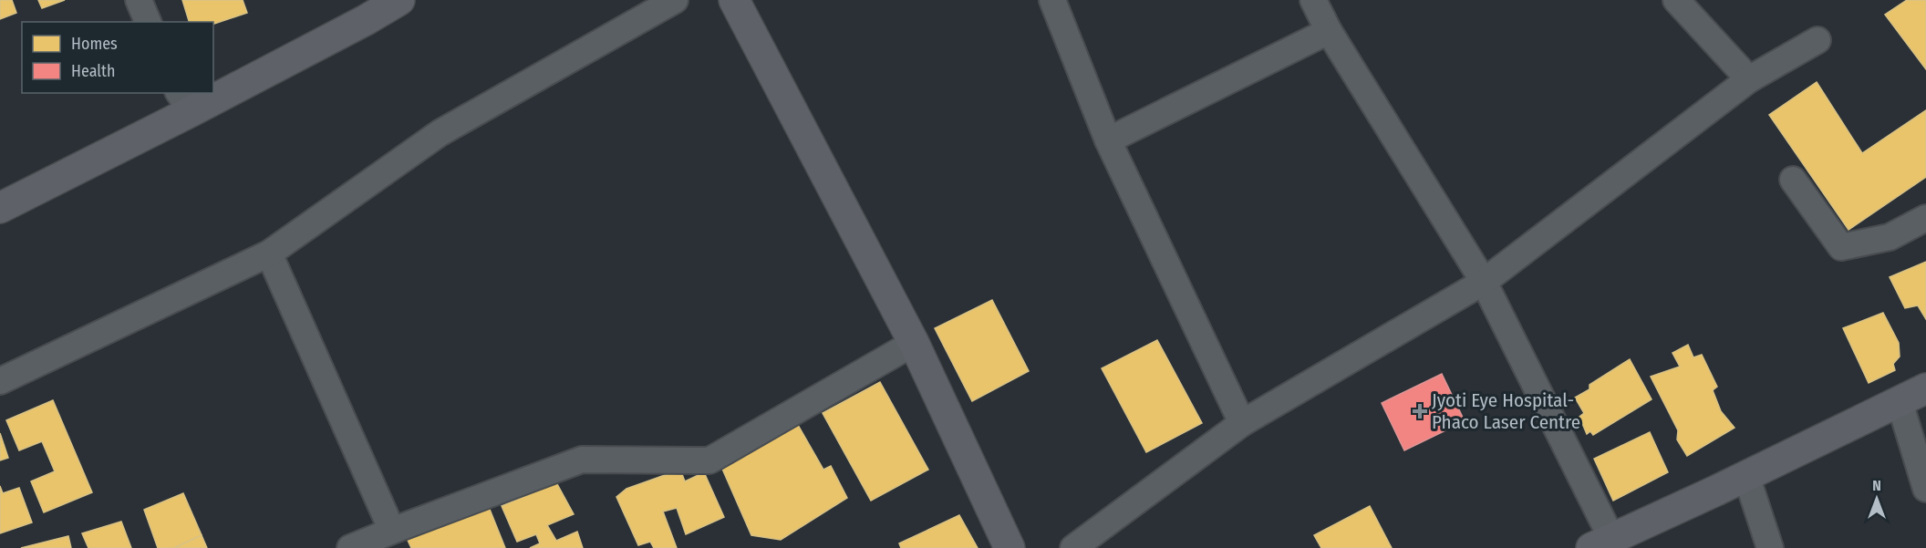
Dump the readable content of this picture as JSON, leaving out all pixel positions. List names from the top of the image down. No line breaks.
{"places":{"health":["Jyoti Eye Hospital- Phaco Laser Centre"]},"legend":["Homes","Health"],"north":"top"}
